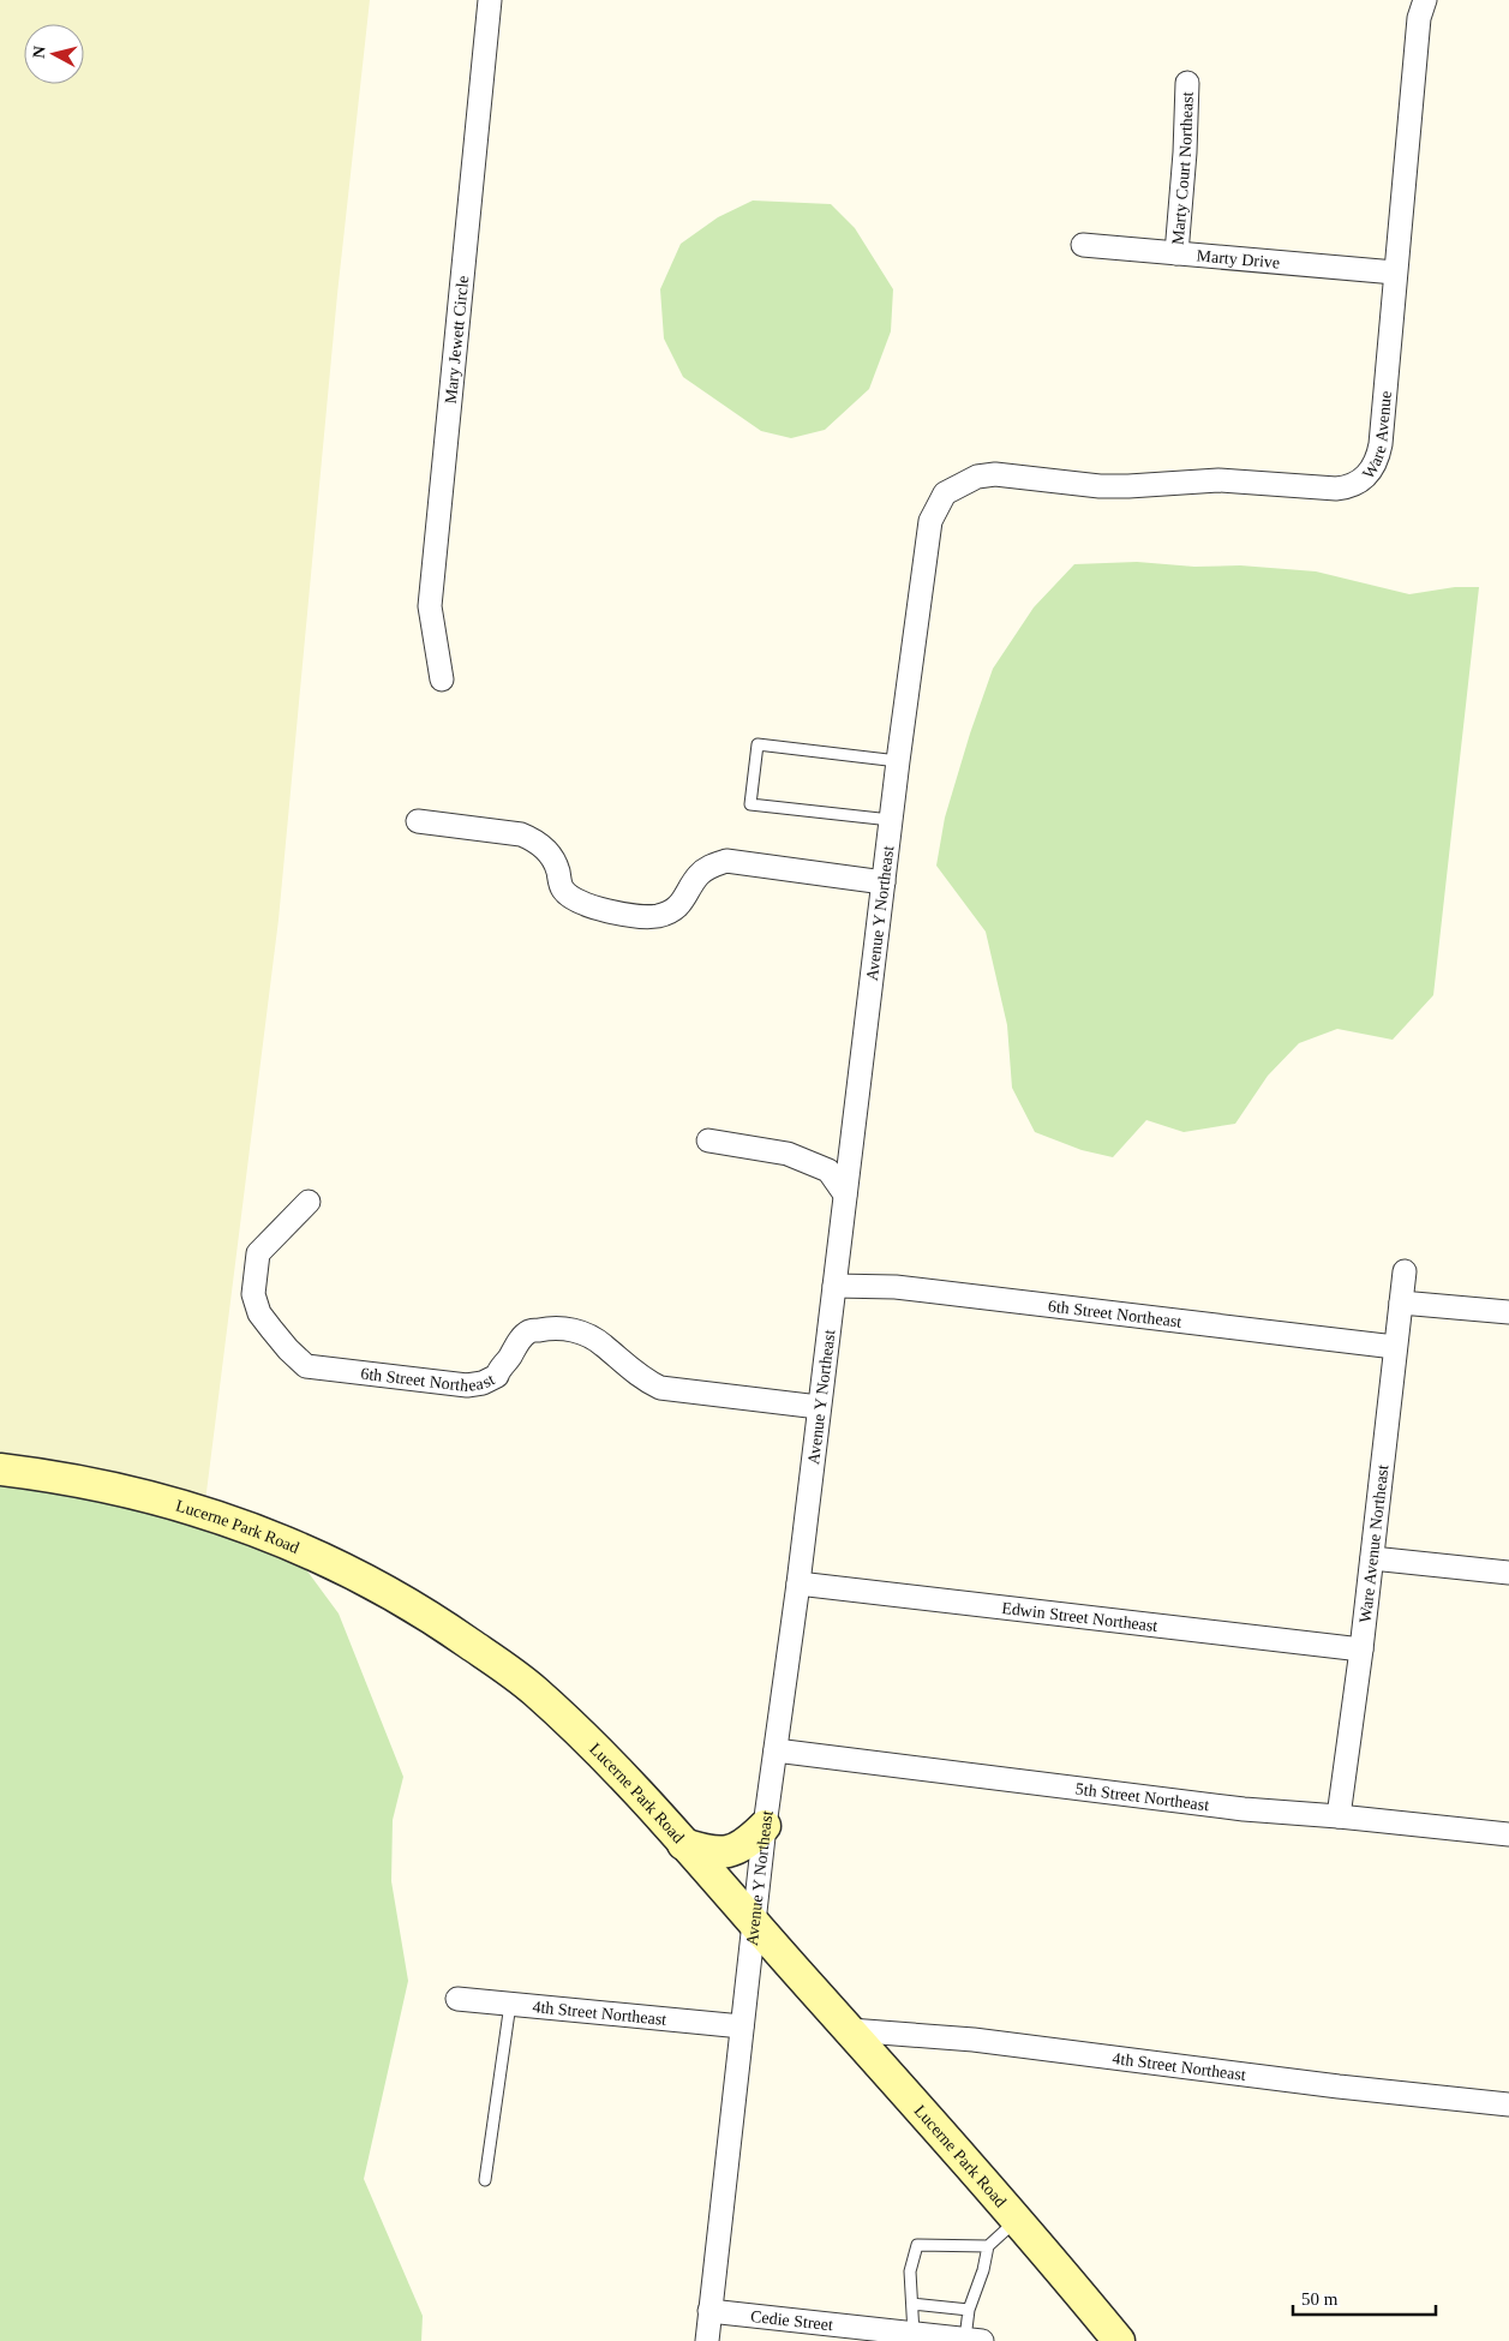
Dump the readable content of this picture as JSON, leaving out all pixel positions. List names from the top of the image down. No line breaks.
{"streets":{"main road":["Lucerne Park Road"],"street":["Marty Court Northeast","Marty Drive","Mary Jewett Circle","Ware Avenue","Avenue Y Northeast","6th Street Northeast","Ware Avenue Northeast","Edwin Street Northeast","5th Street Northeast","4th Street Northeast","Cedie Street"]},"crossings":[["Marty Court Northeast","Marty Drive"],["Marty Drive","Ware Avenue"],["Ware Avenue","Avenue Y Northeast"],["Avenue Y Northeast","6th Street Northeast"],["Avenue Y Northeast","Lucerne Park Road"],["Avenue Y Northeast","Edwin Street Northeast"],["Avenue Y Northeast","5th Street Northeast"],["Avenue Y Northeast","4th Street Northeast"],["Avenue Y Northeast","Cedie Street"],["6th Street Northeast","Ware Avenue Northeast"],["Lucerne Park Road","4th Street Northeast"],["Ware Avenue Northeast","Edwin Street Northeast"],["Ware Avenue Northeast","5th Street Northeast"]],"scale_bar":"50 m","north":"left"}
